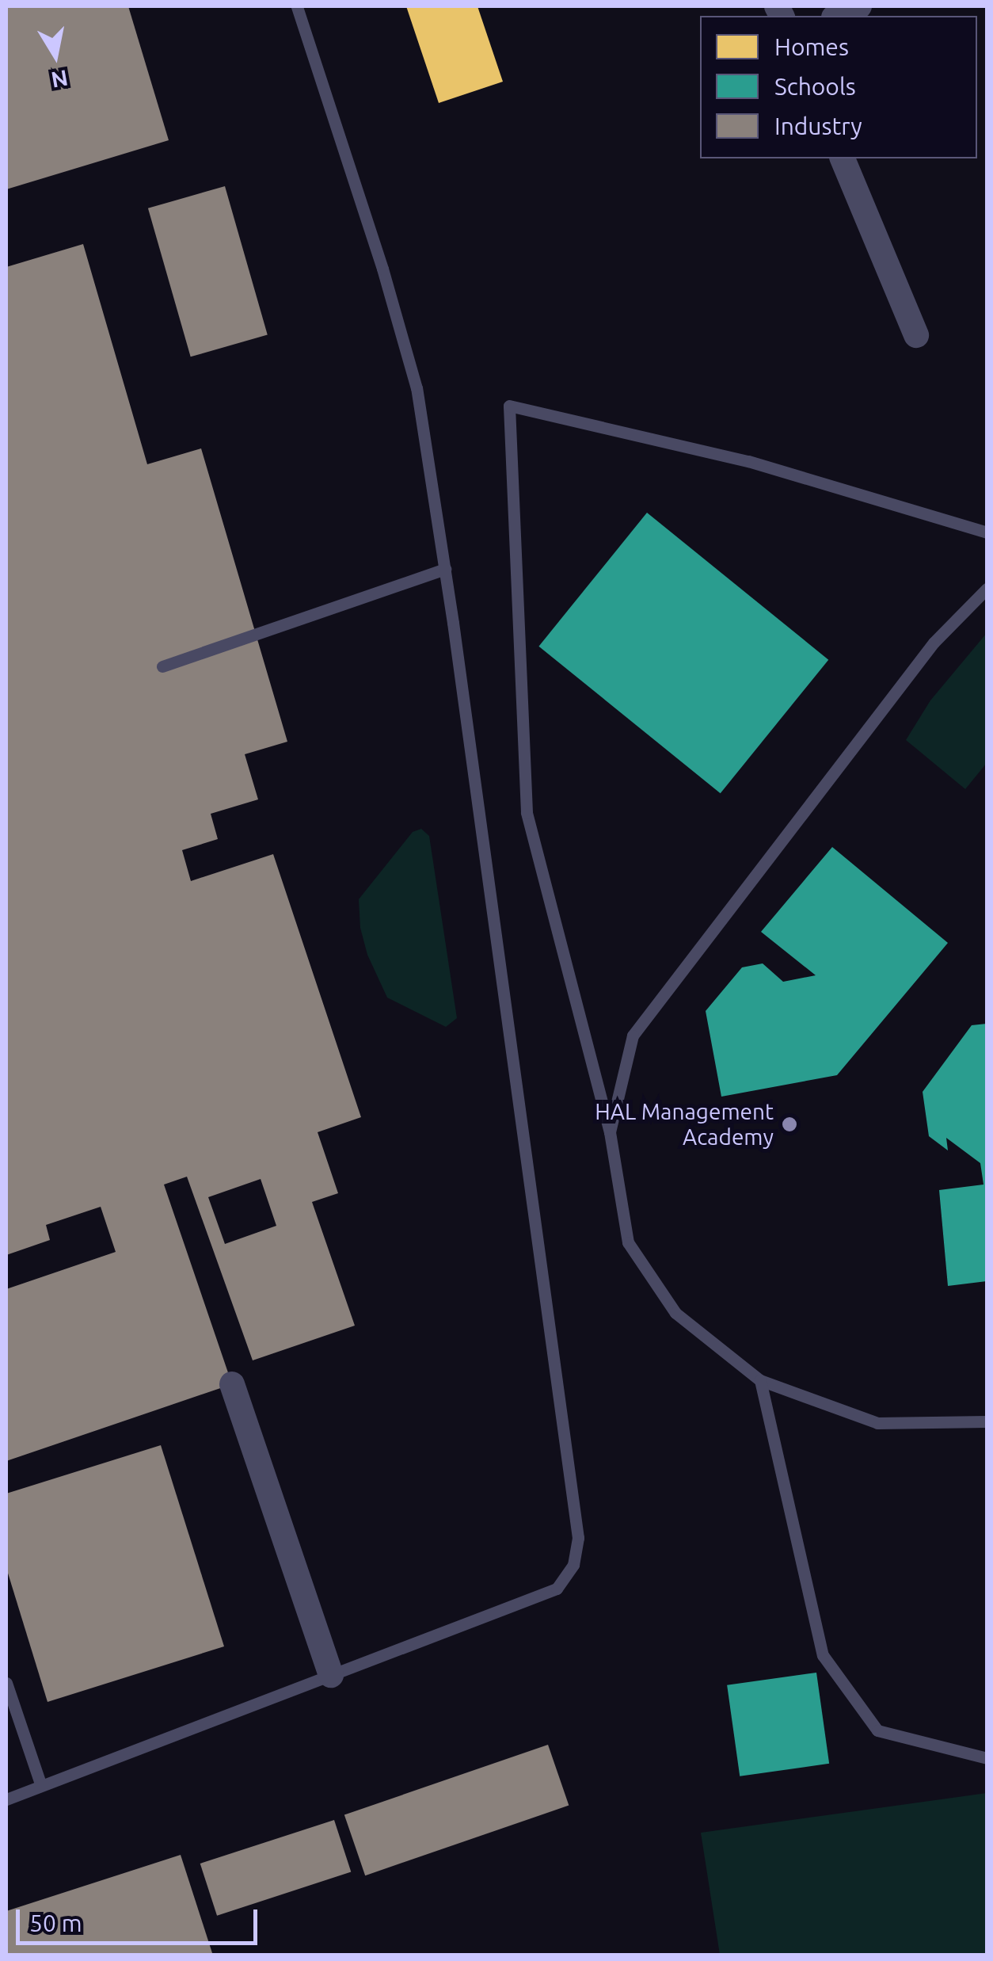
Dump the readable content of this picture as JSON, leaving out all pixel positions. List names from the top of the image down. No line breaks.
{"places":["HAL Management Academy"],"legend":["Homes","Schools","Industry"],"scale_bar":"50 m","north":"bottom"}
